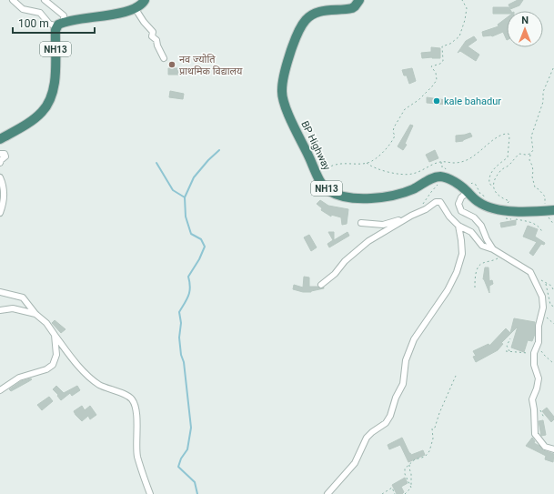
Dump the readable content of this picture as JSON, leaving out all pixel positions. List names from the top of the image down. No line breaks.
{"streets":{"highway":["NH13","BP Highway"]},"places":["नव ज्योति प्राथमिक विद्यालय","kale bahadur"],"scale_bar":"100 m","north":"top"}
